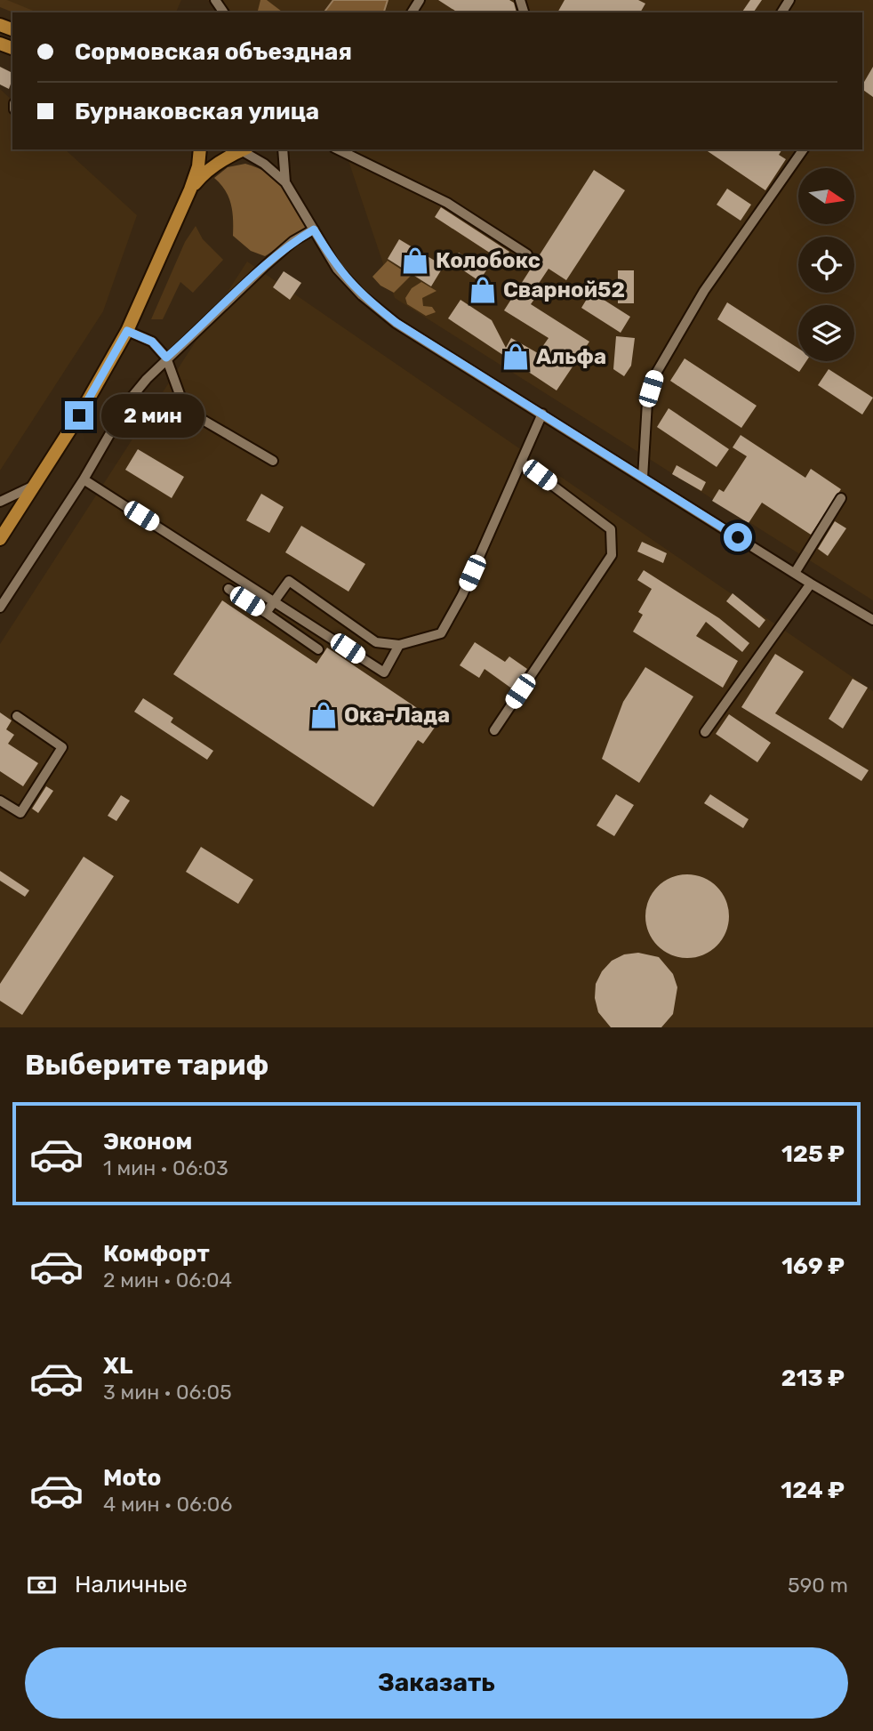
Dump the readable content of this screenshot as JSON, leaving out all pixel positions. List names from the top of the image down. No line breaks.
{"places":{"shop":["Колобокс","Сварной52","Альфа","Ока-Лада"]},"north":"right","page":{"banner":["Сормовская объездная","Бурнаковская улица"],"bubble":"2 мин","heading":"Выберите тариф","list":[{"name":"Эконом","note":"1 мин · 06:03","value":"125 ₽"},{"name":"Комфорт","note":"2 мин · 06:04","value":"169 ₽"},{"name":"XL","note":"3 мин · 06:05","value":"213 ₽"},{"name":"Moto","note":"4 мин · 06:06","value":"124 ₽"}],"pay":["Наличные","590 m"],"buttons":"Заказать"}}
